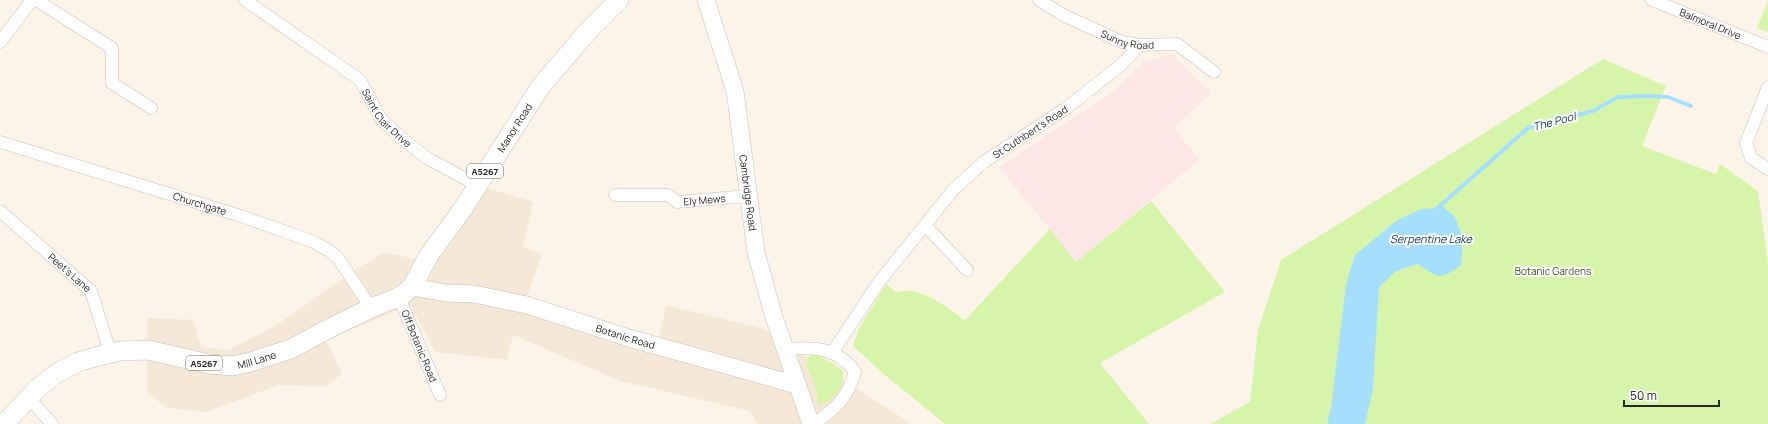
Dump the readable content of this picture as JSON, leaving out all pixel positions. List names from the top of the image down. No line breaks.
{"streets":{"main road":["Manor Road","A5267","Cambridge Road","Botanic Road","Mill Lane"],"street":["Balmoral Drive","Sunny Road","Saint Clair Drive","St Cuthbert's Road","Ely Mews","Churchgate","Peet's Lane","Off Botanic Road"]},"crossings":[["Sunny Road","St Cuthbert's Road"],["Saint Clair Drive","Manor Road"],["Manor Road","Botanic Road"],["Manor Road","Off Botanic Road"],["Manor Road","Mill Lane"],["Cambridge Road","Ely Mews"],["Cambridge Road","Botanic Road"],["Churchgate","Mill Lane"],["Peet's Lane","Mill Lane"],["Botanic Road","Off Botanic Road"],["Botanic Road","Mill Lane"],["Off Botanic Road","Mill Lane"]],"water":["The Pool","Serpentine Lake"],"parks":["Botanic Gardens"],"scale_bar":"50 m"}
